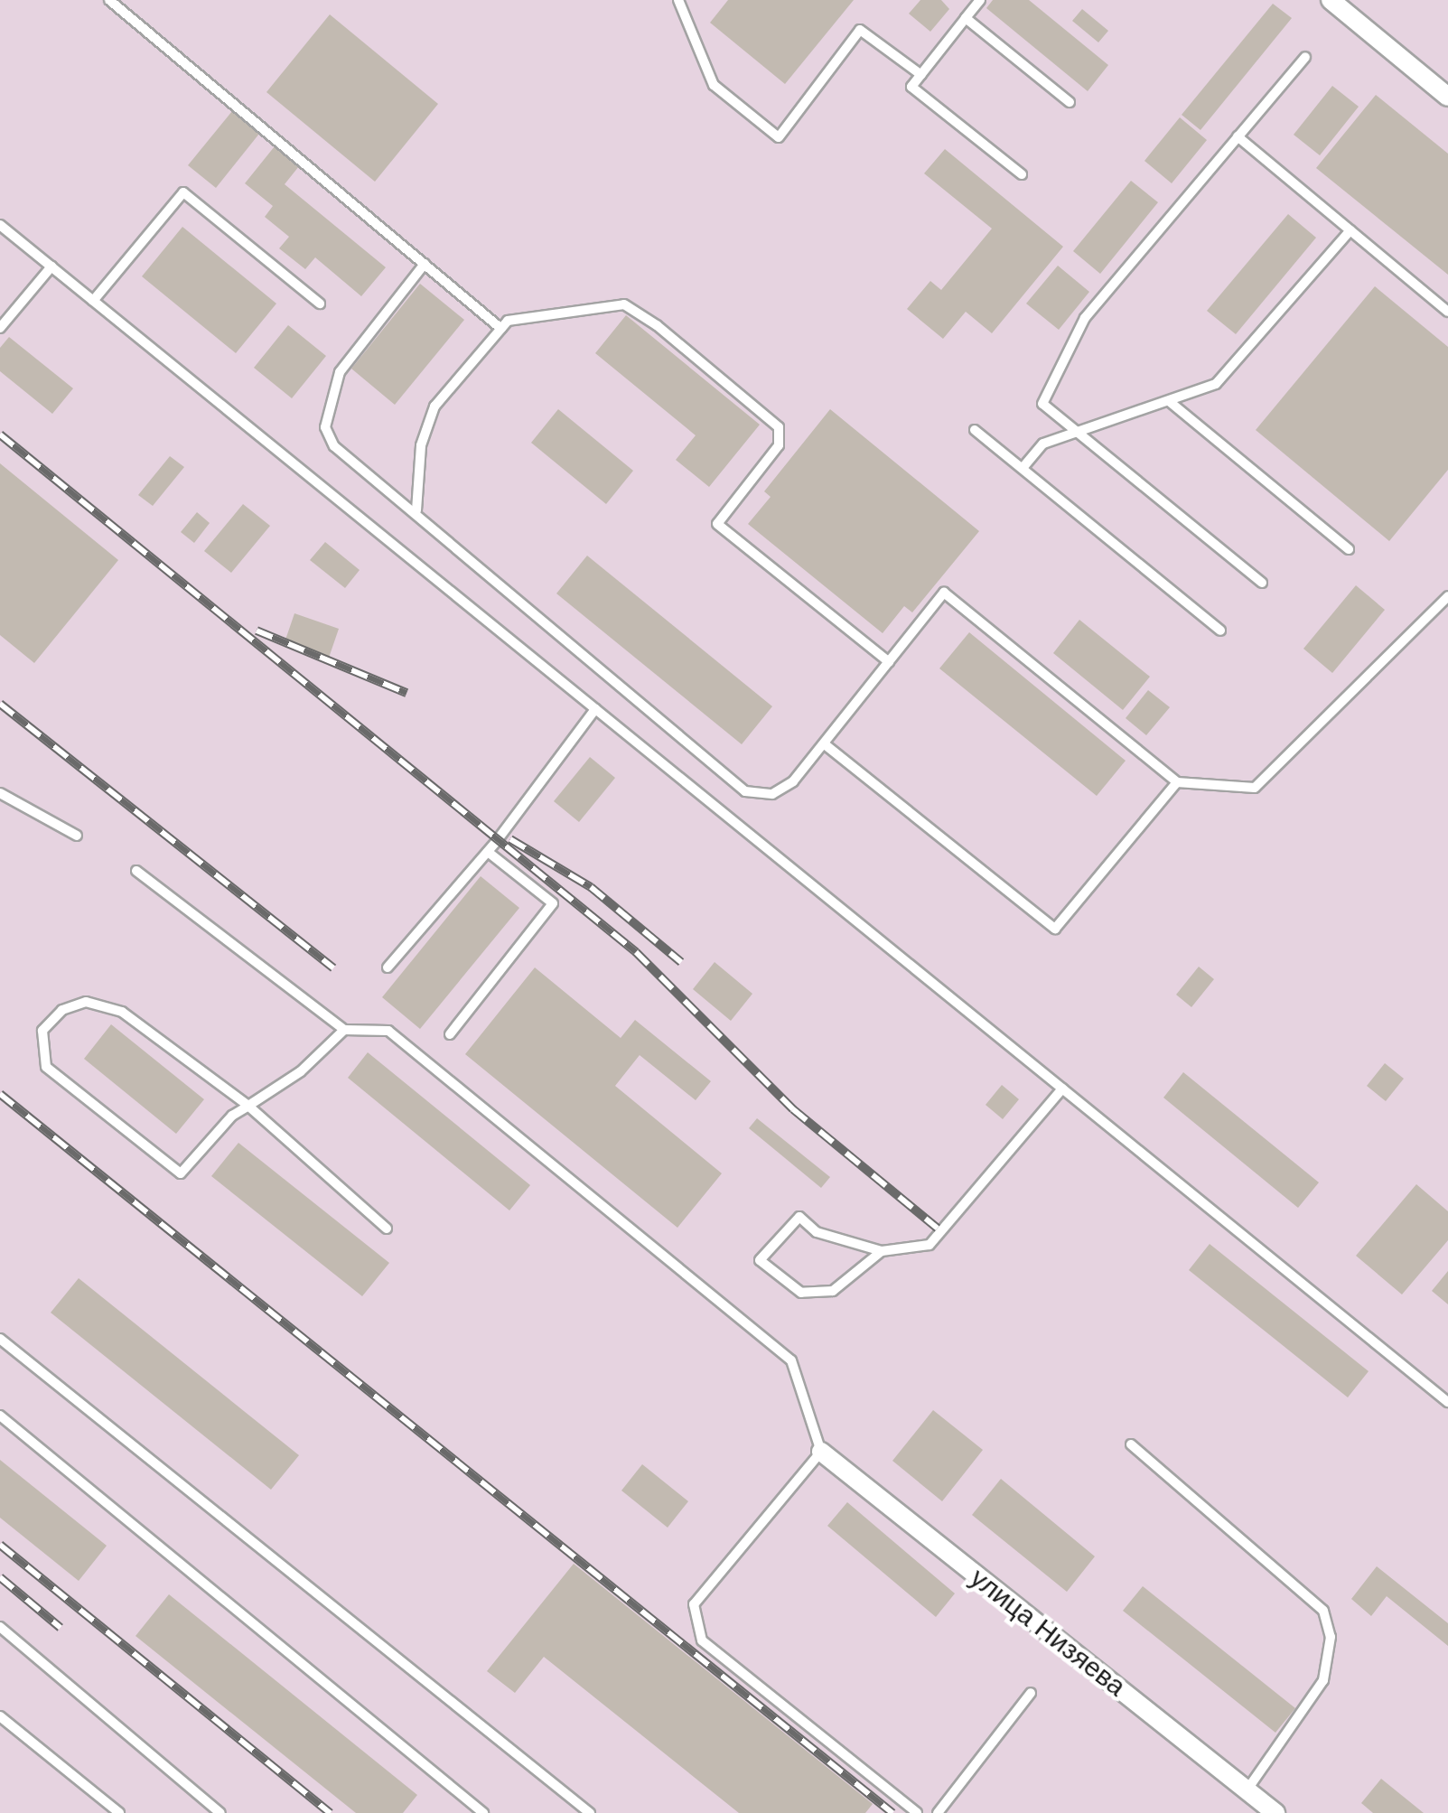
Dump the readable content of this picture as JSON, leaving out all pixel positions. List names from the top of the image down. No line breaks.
{"streets":{"street":["улица Низяева"]}}
